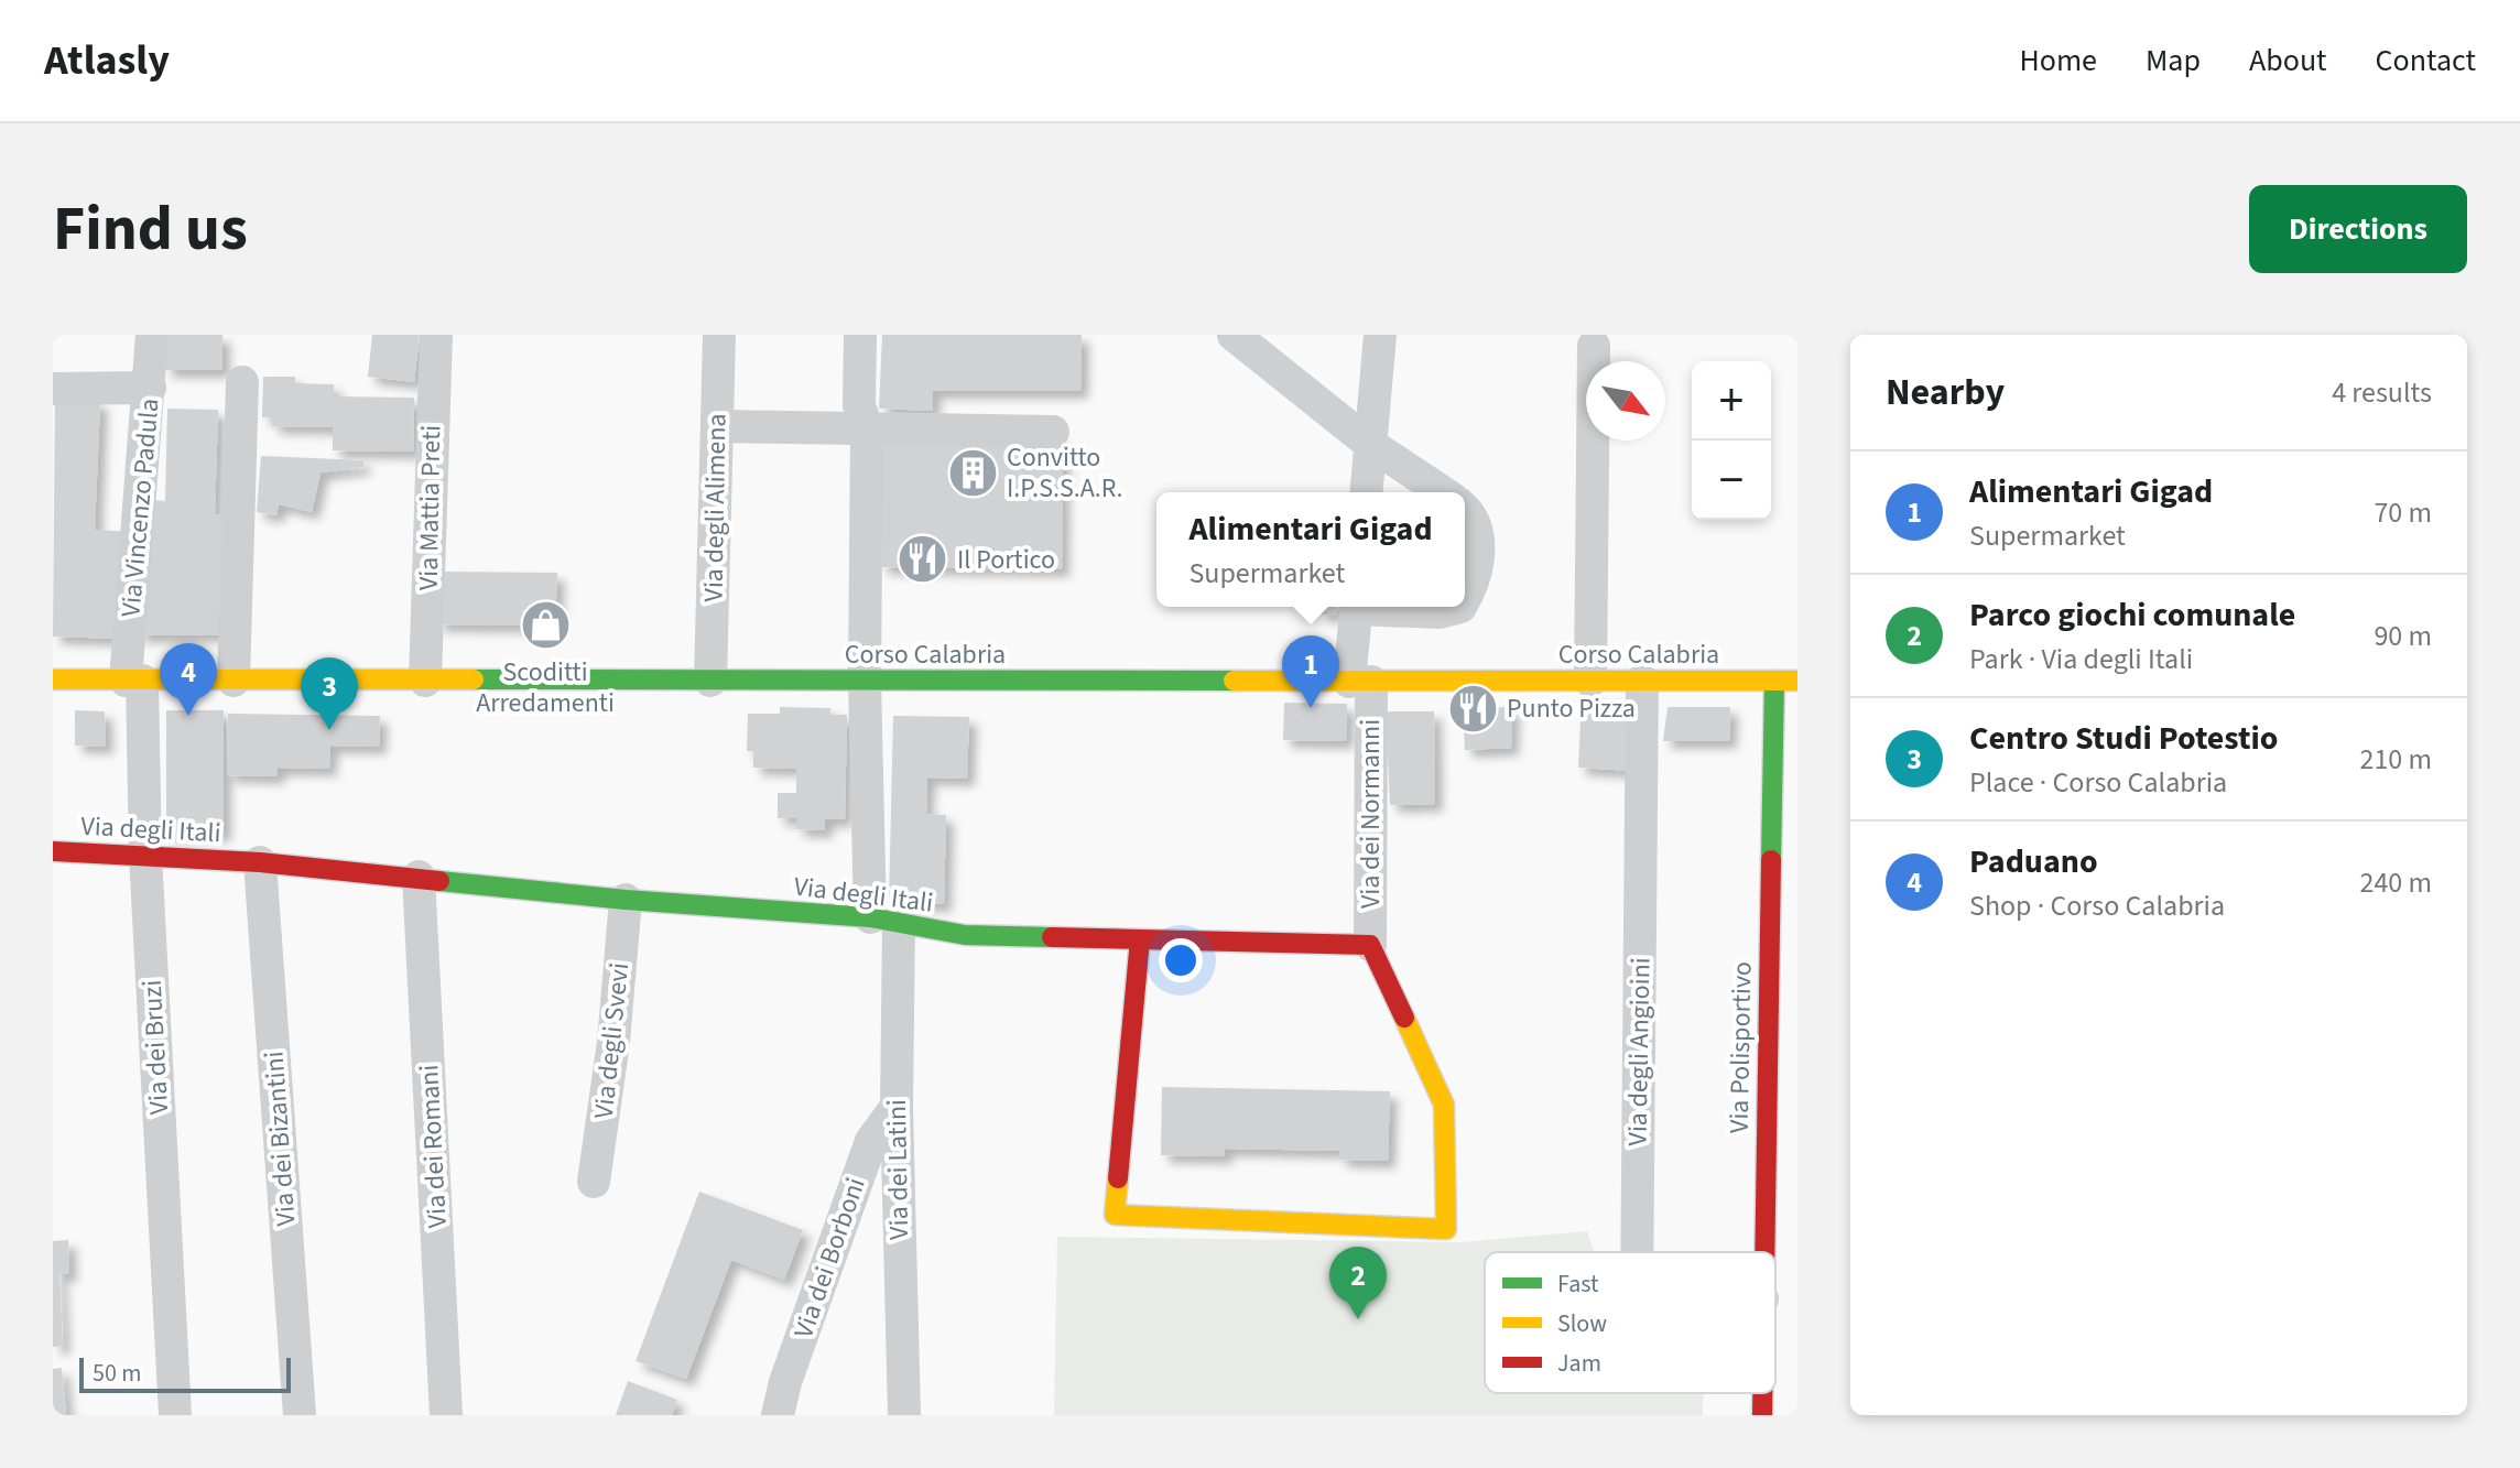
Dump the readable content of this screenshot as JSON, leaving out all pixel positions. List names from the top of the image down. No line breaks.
{"streets":{"street":["Via Vincenzo Padula","Via Mattia Preti","Via degli Alimena","Corso Calabria","Via dei Normanni","Via degli Itali","Via degli Svevi","Via dei Bruzi","Via Polisportivo","Via degli Angioini","Via dei Bizantini","Via dei Romani","Via dei Latini","Via dei Borboni"]},"crossings":[["Via Vincenzo Padula","Corso Calabria"],["Via Vincenzo Padula","Via dei Bruzi"],["Via Mattia Preti","Corso Calabria"],["Via degli Alimena","Corso Calabria"],["Corso Calabria","Via dei Normanni"],["Corso Calabria","Via dei Bruzi"],["Corso Calabria","Via Polisportivo"],["Corso Calabria","Via degli Angioini"],["Corso Calabria","Via dei Latini"],["Via dei Normanni","Via degli Itali"],["Via degli Itali","Via degli Svevi"],["Via degli Itali","Via dei Bruzi"],["Via degli Itali","Via dei Bizantini"],["Via degli Itali","Via dei Romani"],["Via degli Itali","Via dei Latini"],["Via dei Latini","Via dei Borboni"]],"places":{"building":["Convitto I.P.S.S.A.R."],"restaurant":["Il Portico","Punto Pizza"],"shop":["Scoditti Arredamenti"]},"legend":["Fast","Slow","Jam"],"scale_bar":"50 m","north":"bottom right","page":{"header":"Atlasly","nav":["Home","Map","About","Contact"],"buttons":"Directions","title":"Find us","heading":["Nearby","4 results"],"map_buttons":["+","−"],"list":[{"mark":"1","name":"Alimentari Gigad","note":"Supermarket","value":"70 m"},{"mark":"2","name":"Parco giochi comunale","note":"Park · Via degli Itali","value":"90 m"},{"mark":"3","name":"Centro Studi Potestio","note":"Place · Corso Calabria","value":"210 m"},{"mark":"4","name":"Paduano","note":"Shop · Corso Calabria","value":"240 m"}],"popup":["Alimentari Gigad","Supermarket"],"pins":["1","4","3","2"],"scale":"50 m"}}
